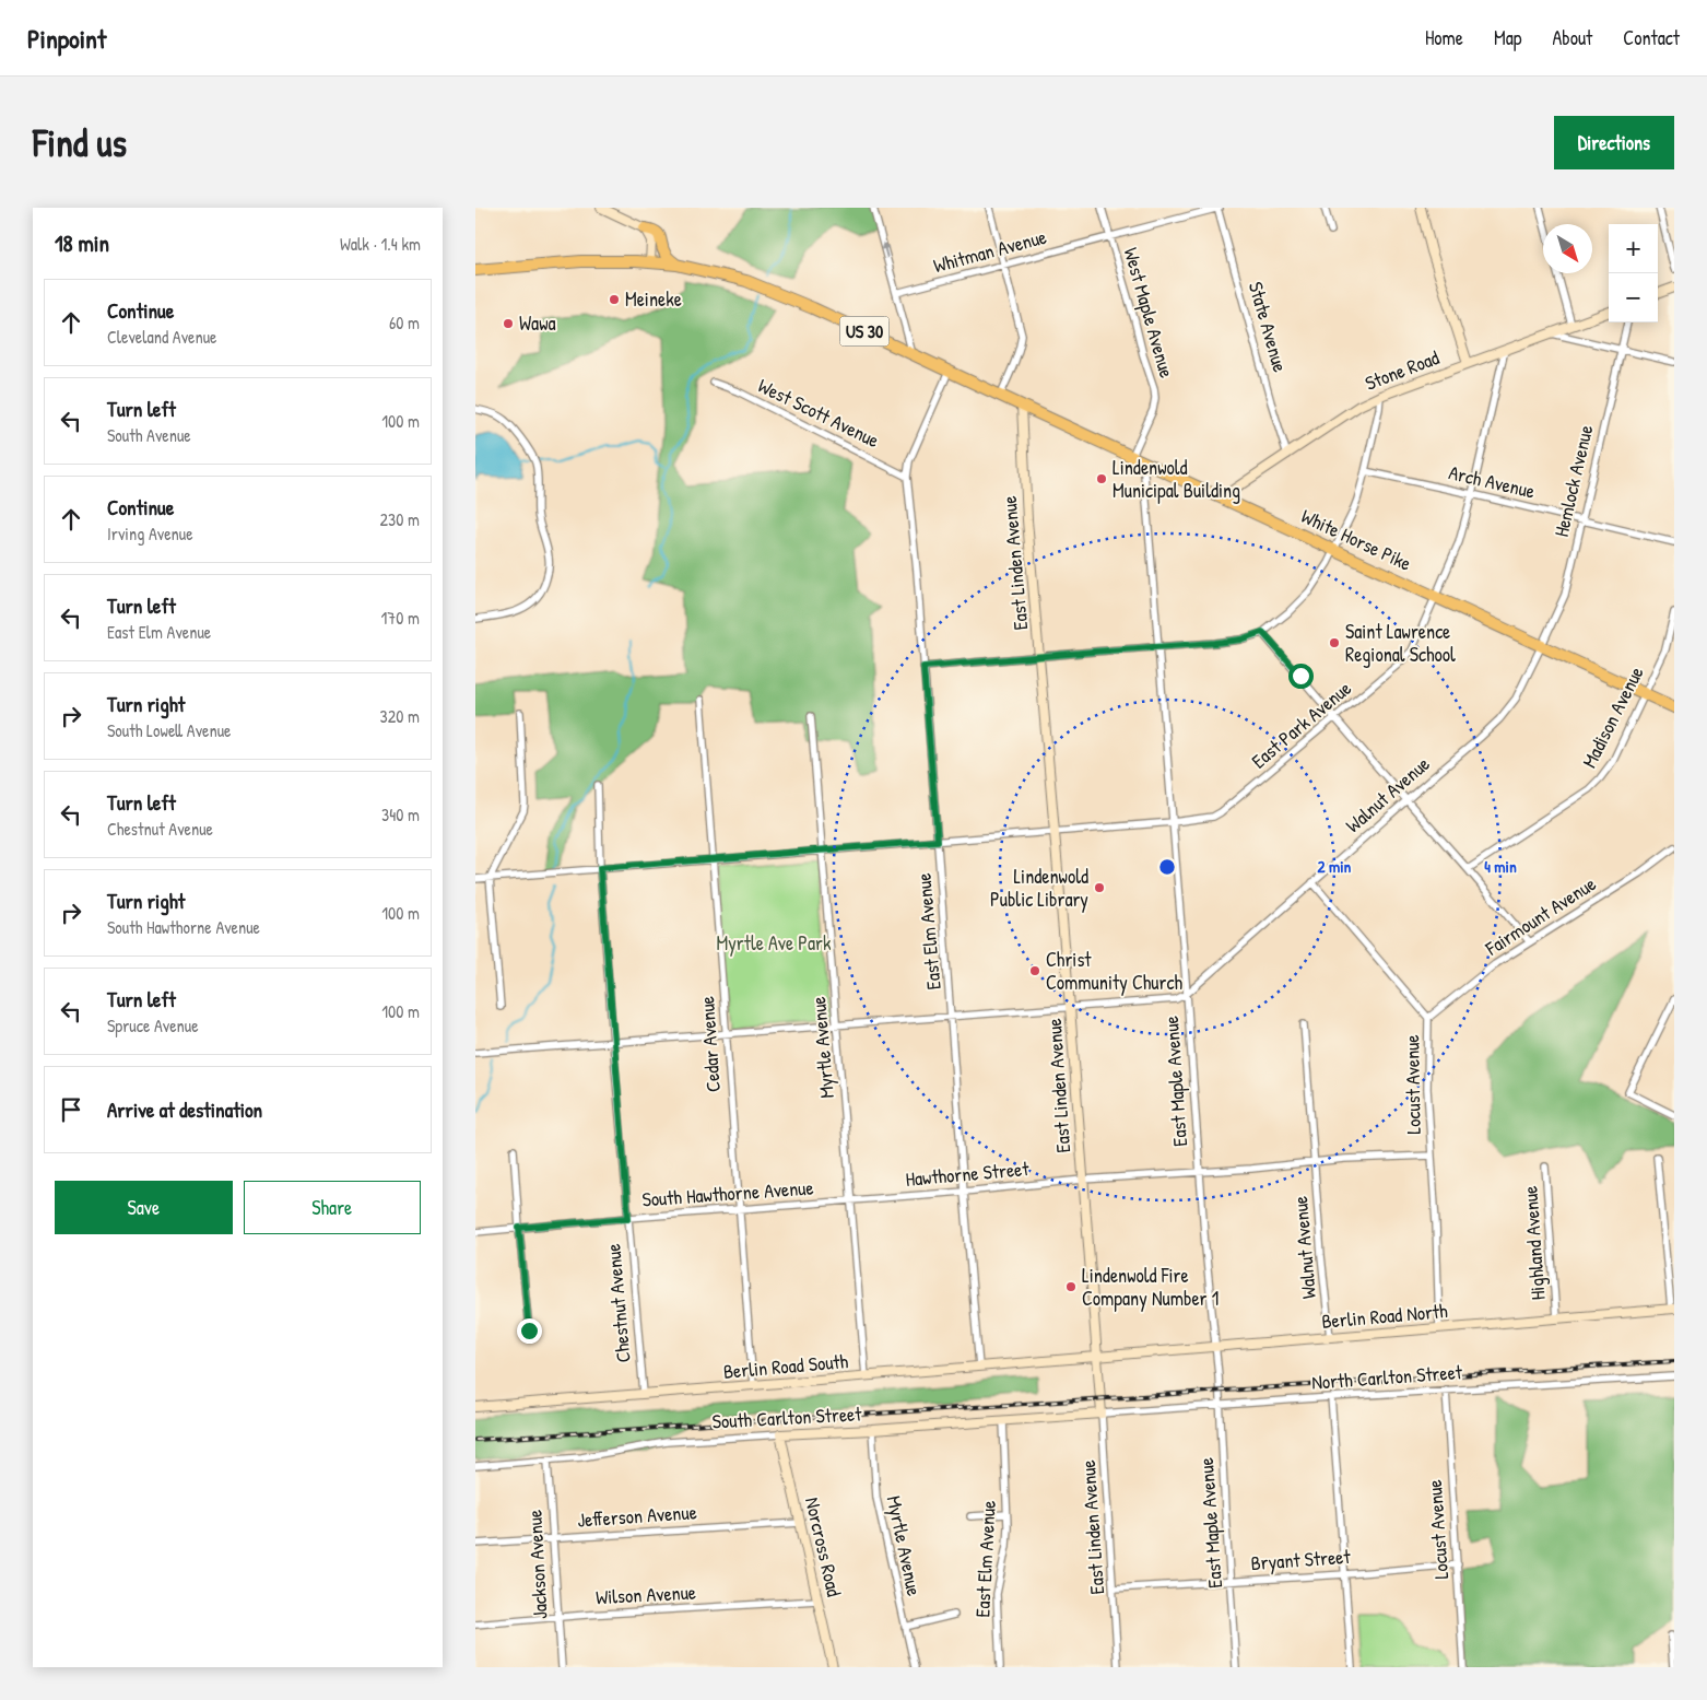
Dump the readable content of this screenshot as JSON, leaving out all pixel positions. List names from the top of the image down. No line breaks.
{"streets":{"highway":["US 30","White Horse Pike"],"street":["Whitman Avenue","West Maple Avenue","State Avenue","Stone Road","West Scott Avenue","Hemlock Avenue","Arch Avenue","East Linden Avenue","Madison Avenue","East Park Avenue","Walnut Avenue","Fairmount Avenue","East Elm Avenue","Cedar Avenue","Myrtle Avenue","East Maple Avenue","Locust Avenue","Hawthorne Street","South Hawthorne Avenue","Highland Avenue","Chestnut Avenue","Berlin Road North","Berlin Road South","North Carlton Street","South Carlton Street","Jefferson Avenue","Norcross Road","Bryant Street","Jackson Avenue","Wilson Avenue"]},"crossings":[["Whitman Avenue","West Maple Avenue"],["Whitman Avenue","State Avenue"],["West Maple Avenue","White Horse Pike"],["State Avenue","Stone Road"],["US 30","White Horse Pike"],["US 30","East Linden Avenue"],["US 30","East Elm Avenue"],["Stone Road","White Horse Pike"],["Stone Road","East Park Avenue"],["West Scott Avenue","East Elm Avenue"],["Hemlock Avenue","Arch Avenue"],["Hemlock Avenue","White Horse Pike"],["Hemlock Avenue","Walnut Avenue"],["Arch Avenue","East Park Avenue"],["White Horse Pike","East Linden Avenue"],["White Horse Pike","Madison Avenue"],["White Horse Pike","East Park Avenue"],["White Horse Pike","Walnut Avenue"],["White Horse Pike","East Maple Avenue"],["East Linden Avenue","Hawthorne Street"],["East Linden Avenue","Berlin Road North"],["East Linden Avenue","Berlin Road South"],["East Linden Avenue","North Carlton Street"],["East Linden Avenue","South Carlton Street"],["East Linden Avenue","Bryant Street"],["East Park Avenue","East Maple Avenue"],["Walnut Avenue","East Maple Avenue"],["Walnut Avenue","Locust Avenue"],["Walnut Avenue","Hawthorne Street"],["Walnut Avenue","Berlin Road North"],["Fairmount Avenue","Locust Avenue"],["East Elm Avenue","Hawthorne Street"],["East Elm Avenue","Berlin Road South"],["East Elm Avenue","South Carlton Street"],["Cedar Avenue","South Hawthorne Avenue"],["Cedar Avenue","Berlin Road South"],["Myrtle Avenue","Hawthorne Street"],["Myrtle Avenue","South Hawthorne Avenue"],["Myrtle Avenue","Berlin Road South"],["Myrtle Avenue","South Carlton Street"],["East Maple Avenue","Hawthorne Street"],["East Maple Avenue","Berlin Road North"],["East Maple Avenue","North Carlton Street"],["East Maple Avenue","Bryant Street"],["Locust Avenue","Hawthorne Street"],["Locust Avenue","Berlin Road North"],["Locust Avenue","North Carlton Street"],["Locust Avenue","Bryant Street"],["Hawthorne Street","South Hawthorne Avenue"],["South Hawthorne Avenue","Chestnut Avenue"],["Highland Avenue","Berlin Road North"],["Chestnut Avenue","Berlin Road South"],["Berlin Road North","Berlin Road South"],["North Carlton Street","South Carlton Street"],["South Carlton Street","Norcross Road"],["South Carlton Street","Jackson Avenue"],["Jefferson Avenue","Norcross Road"],["Jefferson Avenue","Jackson Avenue"],["Norcross Road","Wilson Avenue"],["Jackson Avenue","Wilson Avenue"]],"parks":["Myrtle Ave Park"],"places":["Meineke","Wawa","Lindenwold Municipal Building","Saint Lawrence Regional School","Lindenwold Public Library","Christ Community Church","Lindenwold Fire Company Number 1"],"north":"bottom right","page":{"header":"Pinpoint","nav":["Home","Map","About","Contact"],"buttons":["Directions",["Save","Share"]],"title":"Find us","heading":["18 min","Walk · 1.4 km"],"map_buttons":["+","−"],"list":[["Continue","Cleveland Avenue","60 m"],["Turn left","South Avenue","100 m"],["Continue","Irving Avenue","230 m"],["Turn left","East Elm Avenue","170 m"],["Turn right","South Lowell Avenue","320 m"],["Turn left","Chestnut Avenue","340 m"],["Turn right","South Hawthorne Avenue","100 m"],["Turn left","Spruce Avenue","100 m"],"Arrive at destination"]},"rings":["2 min","4 min"]}
